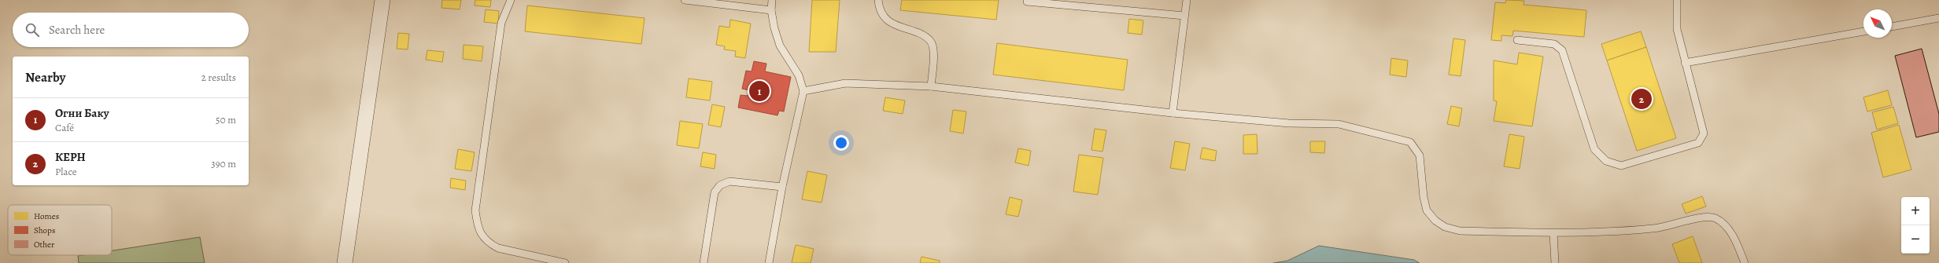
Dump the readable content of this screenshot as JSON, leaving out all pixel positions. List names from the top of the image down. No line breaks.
{"legend":["Homes","Shops","Other"],"north":"top left","page":{"search":"Search here","heading":["Nearby","2 results"],"pins":["1","2"],"list":[{"mark":"1","name":"Огни Баку","note":"Café","value":"50 m"},{"mark":"2","name":"КЕРН","note":"Place","value":"390 m"}],"map_buttons":["+","−"]}}
